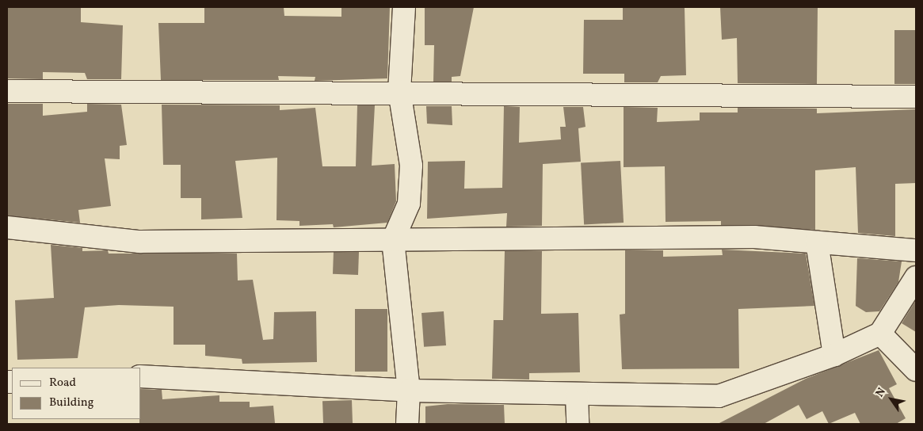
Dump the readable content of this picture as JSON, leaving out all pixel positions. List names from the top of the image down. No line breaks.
{"legend":["Road","Building"],"north":"top left"}
